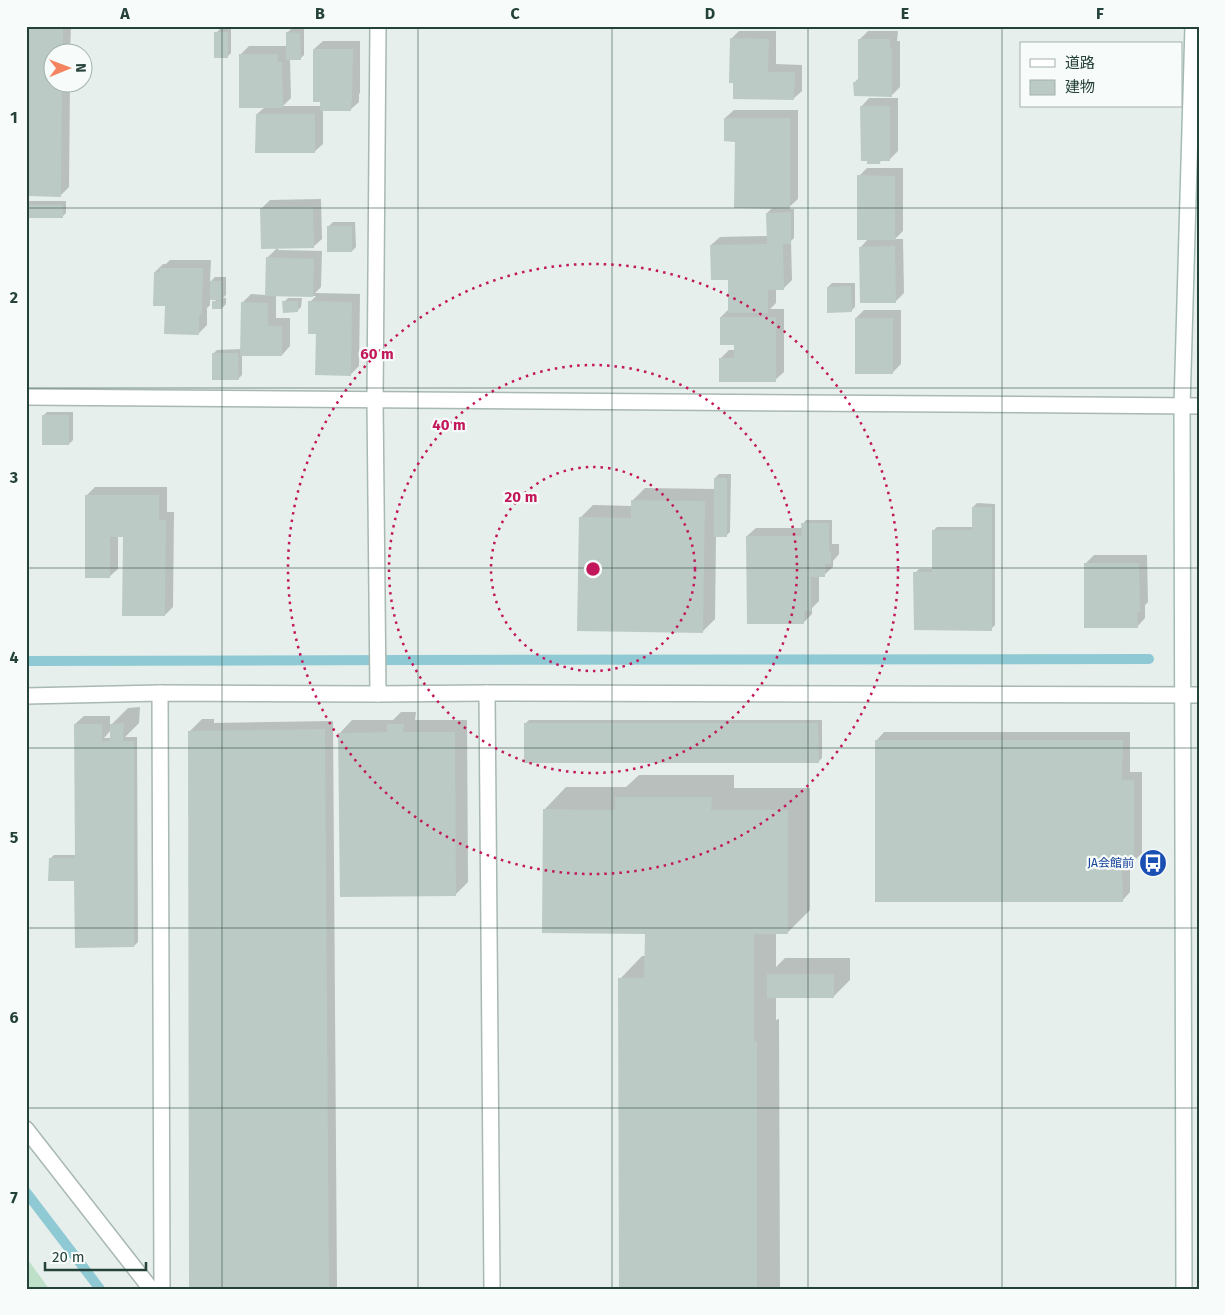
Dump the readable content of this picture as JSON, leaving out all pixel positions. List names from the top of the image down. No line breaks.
{"places":{"bus stop":["JA会館前"]},"legend":["道路","建物"],"scale_bar":"20 m","north":"right","grid":{"columns":["A","B","C","D","E","F"],"rows":["1","2","3","4","5","6","7"]},"rings":["60 m","40 m","20 m"]}
